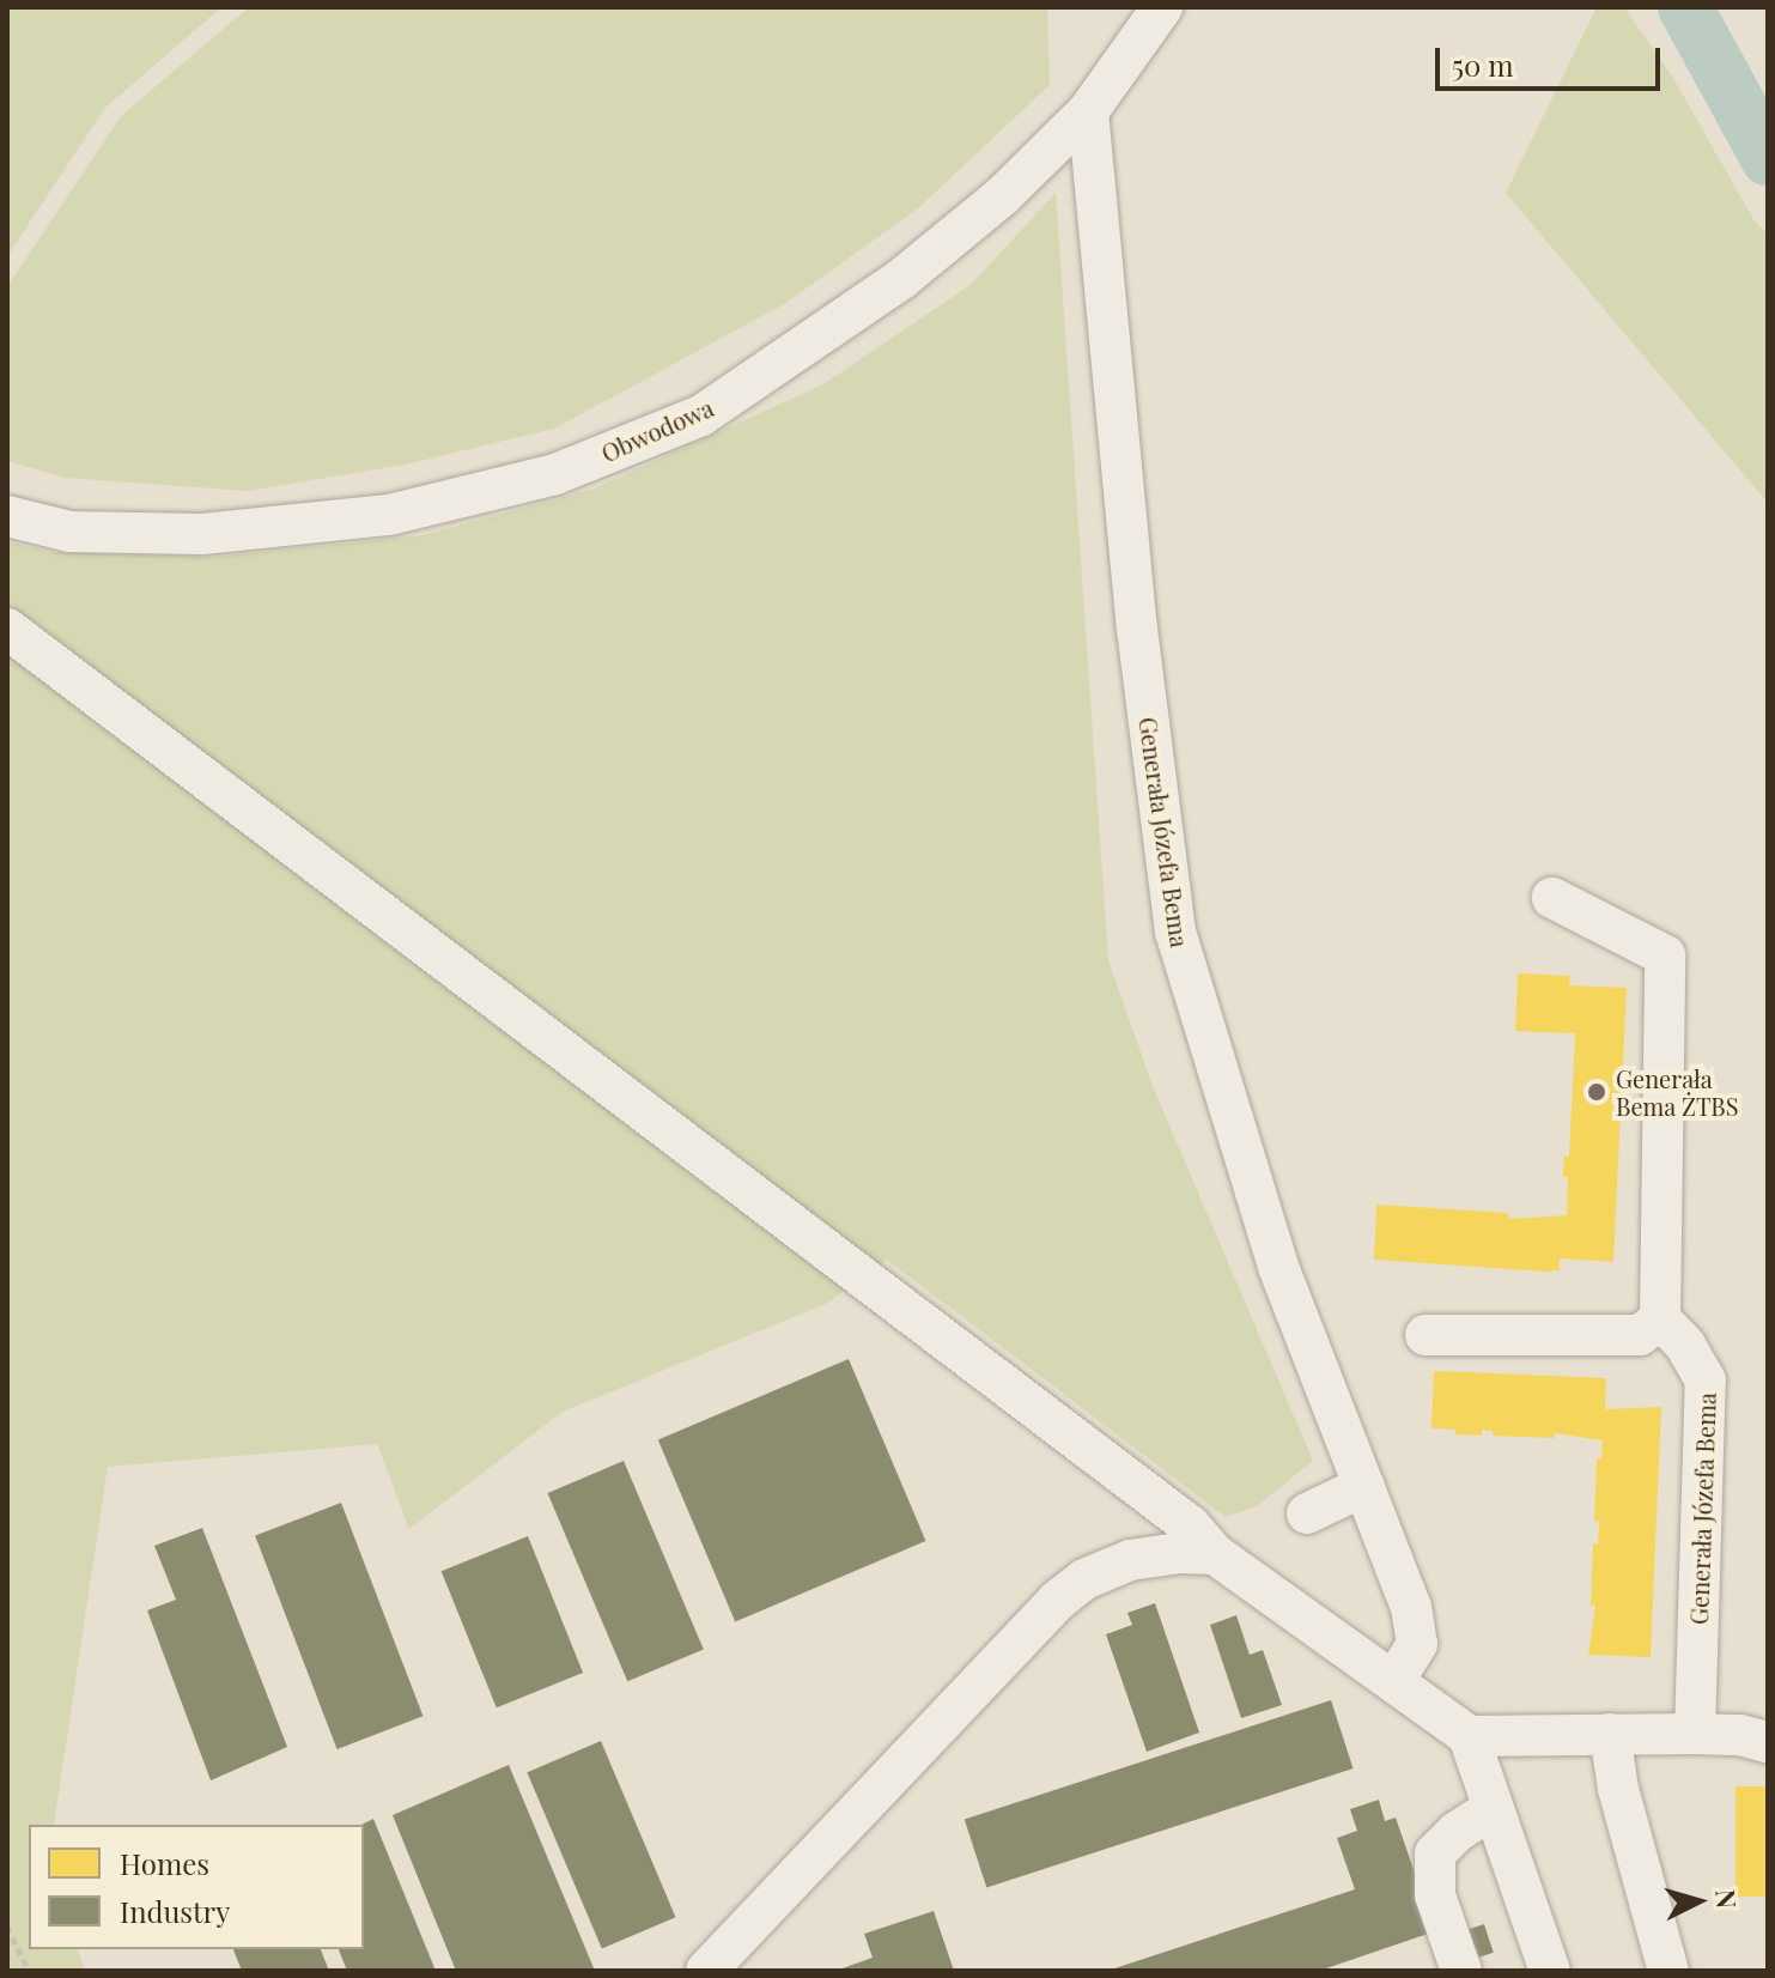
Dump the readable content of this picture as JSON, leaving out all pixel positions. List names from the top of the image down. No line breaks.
{"streets":{"street":["Obwodowa","Generała Józefa Bema"]},"crossings":[["Obwodowa","Generała Józefa Bema"]],"places":["Generała Bema ŻTBS"],"legend":["Homes","Industry"],"scale_bar":"50 m","north":"right"}
